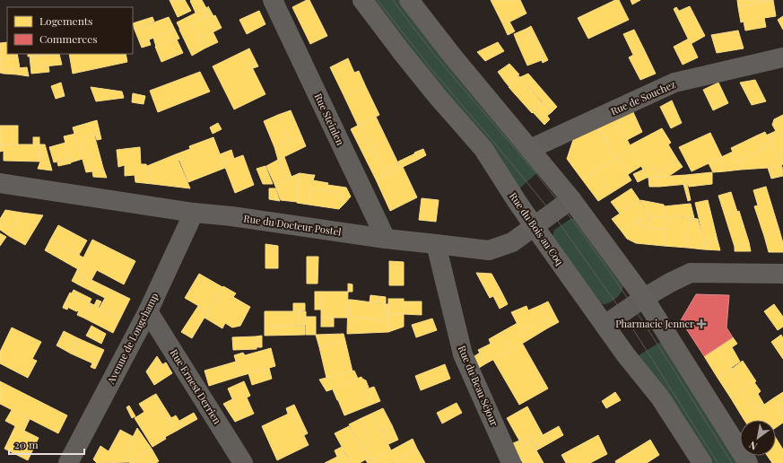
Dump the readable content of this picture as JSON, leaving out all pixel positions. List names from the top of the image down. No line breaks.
{"streets":{"main road":["Rue du Bois au Coq"],"street":["Rue de Souchez","Rue Steinlen","Rue du Docteur Postel","Avenue de Longchamp","Rue du Beau Séjour","Rue Ernest Derrien"]},"crossings":[["Rue Steinlen","Rue du Docteur Postel"],["Rue du Docteur Postel","Rue du Bois au Coq"],["Rue du Docteur Postel","Avenue de Longchamp"],["Rue du Docteur Postel","Rue du Beau Séjour"],["Avenue de Longchamp","Rue Ernest Derrien"]],"places":{"health":["Pharmacie Jenner"]},"legend":["Logements","Commerces"],"scale_bar":"20 m","north":"bottom left"}
